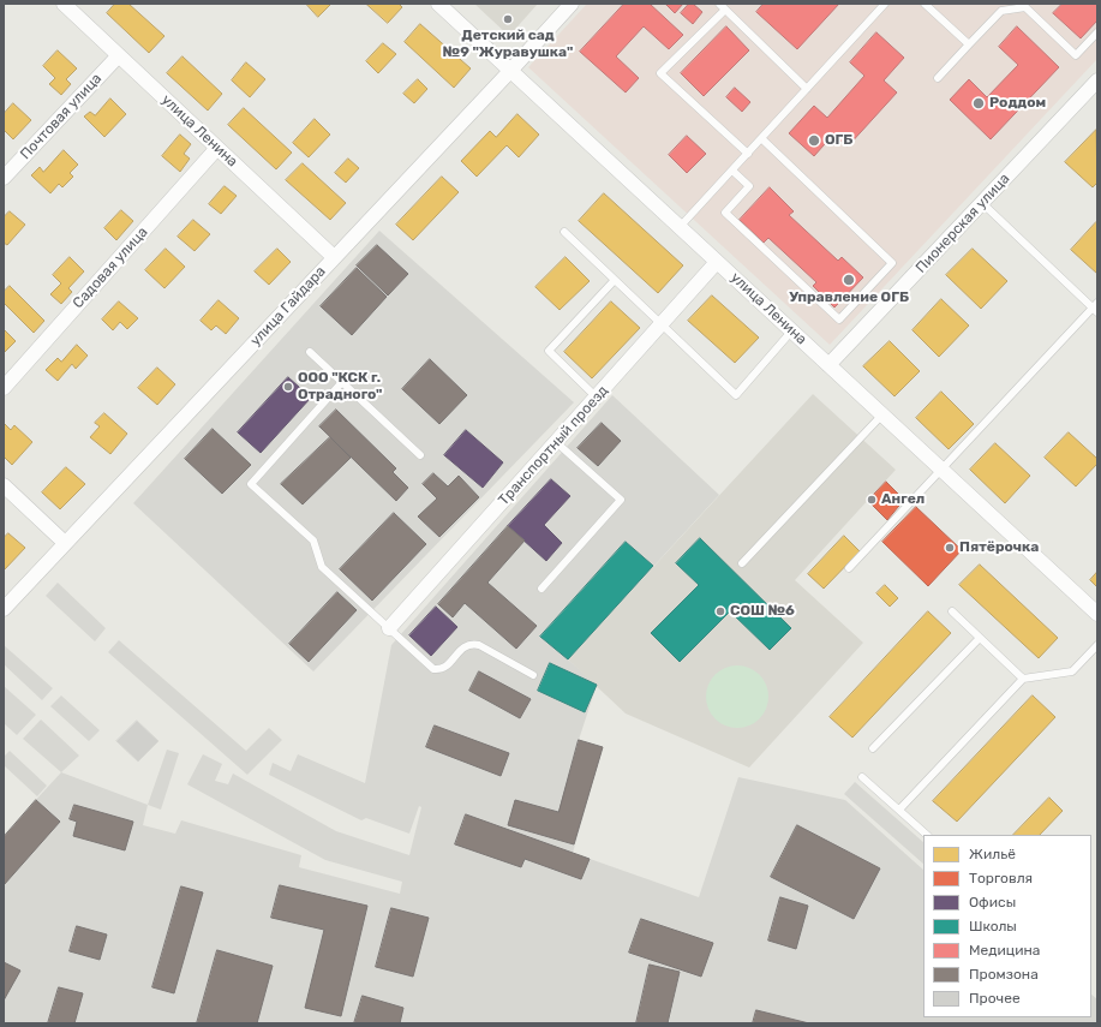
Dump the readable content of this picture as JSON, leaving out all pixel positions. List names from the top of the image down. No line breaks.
{"streets":{"street":["Почтовая улица","улица Ленина","Пионерская улица","Садовая улица","улица Гайдара","Транспортный проезд"]},"crossings":[["Почтовая улица","улица Ленина"],["улица Ленина","Пионерская улица"],["улица Ленина","Садовая улица"],["улица Ленина","улица Гайдара"],["улица Ленина","Транспортный проезд"]],"places":["Детский сад №9 \"Журавушка\"","Роддом","ОГБ","Управление ОГБ","ООО \"КСК г. Отрадного\"","Ангел","Пятёрочка","СОШ №6"],"legend":["Жильё","Торговля","Офисы","Школы","Медицина","Промзона","Прочее"]}
